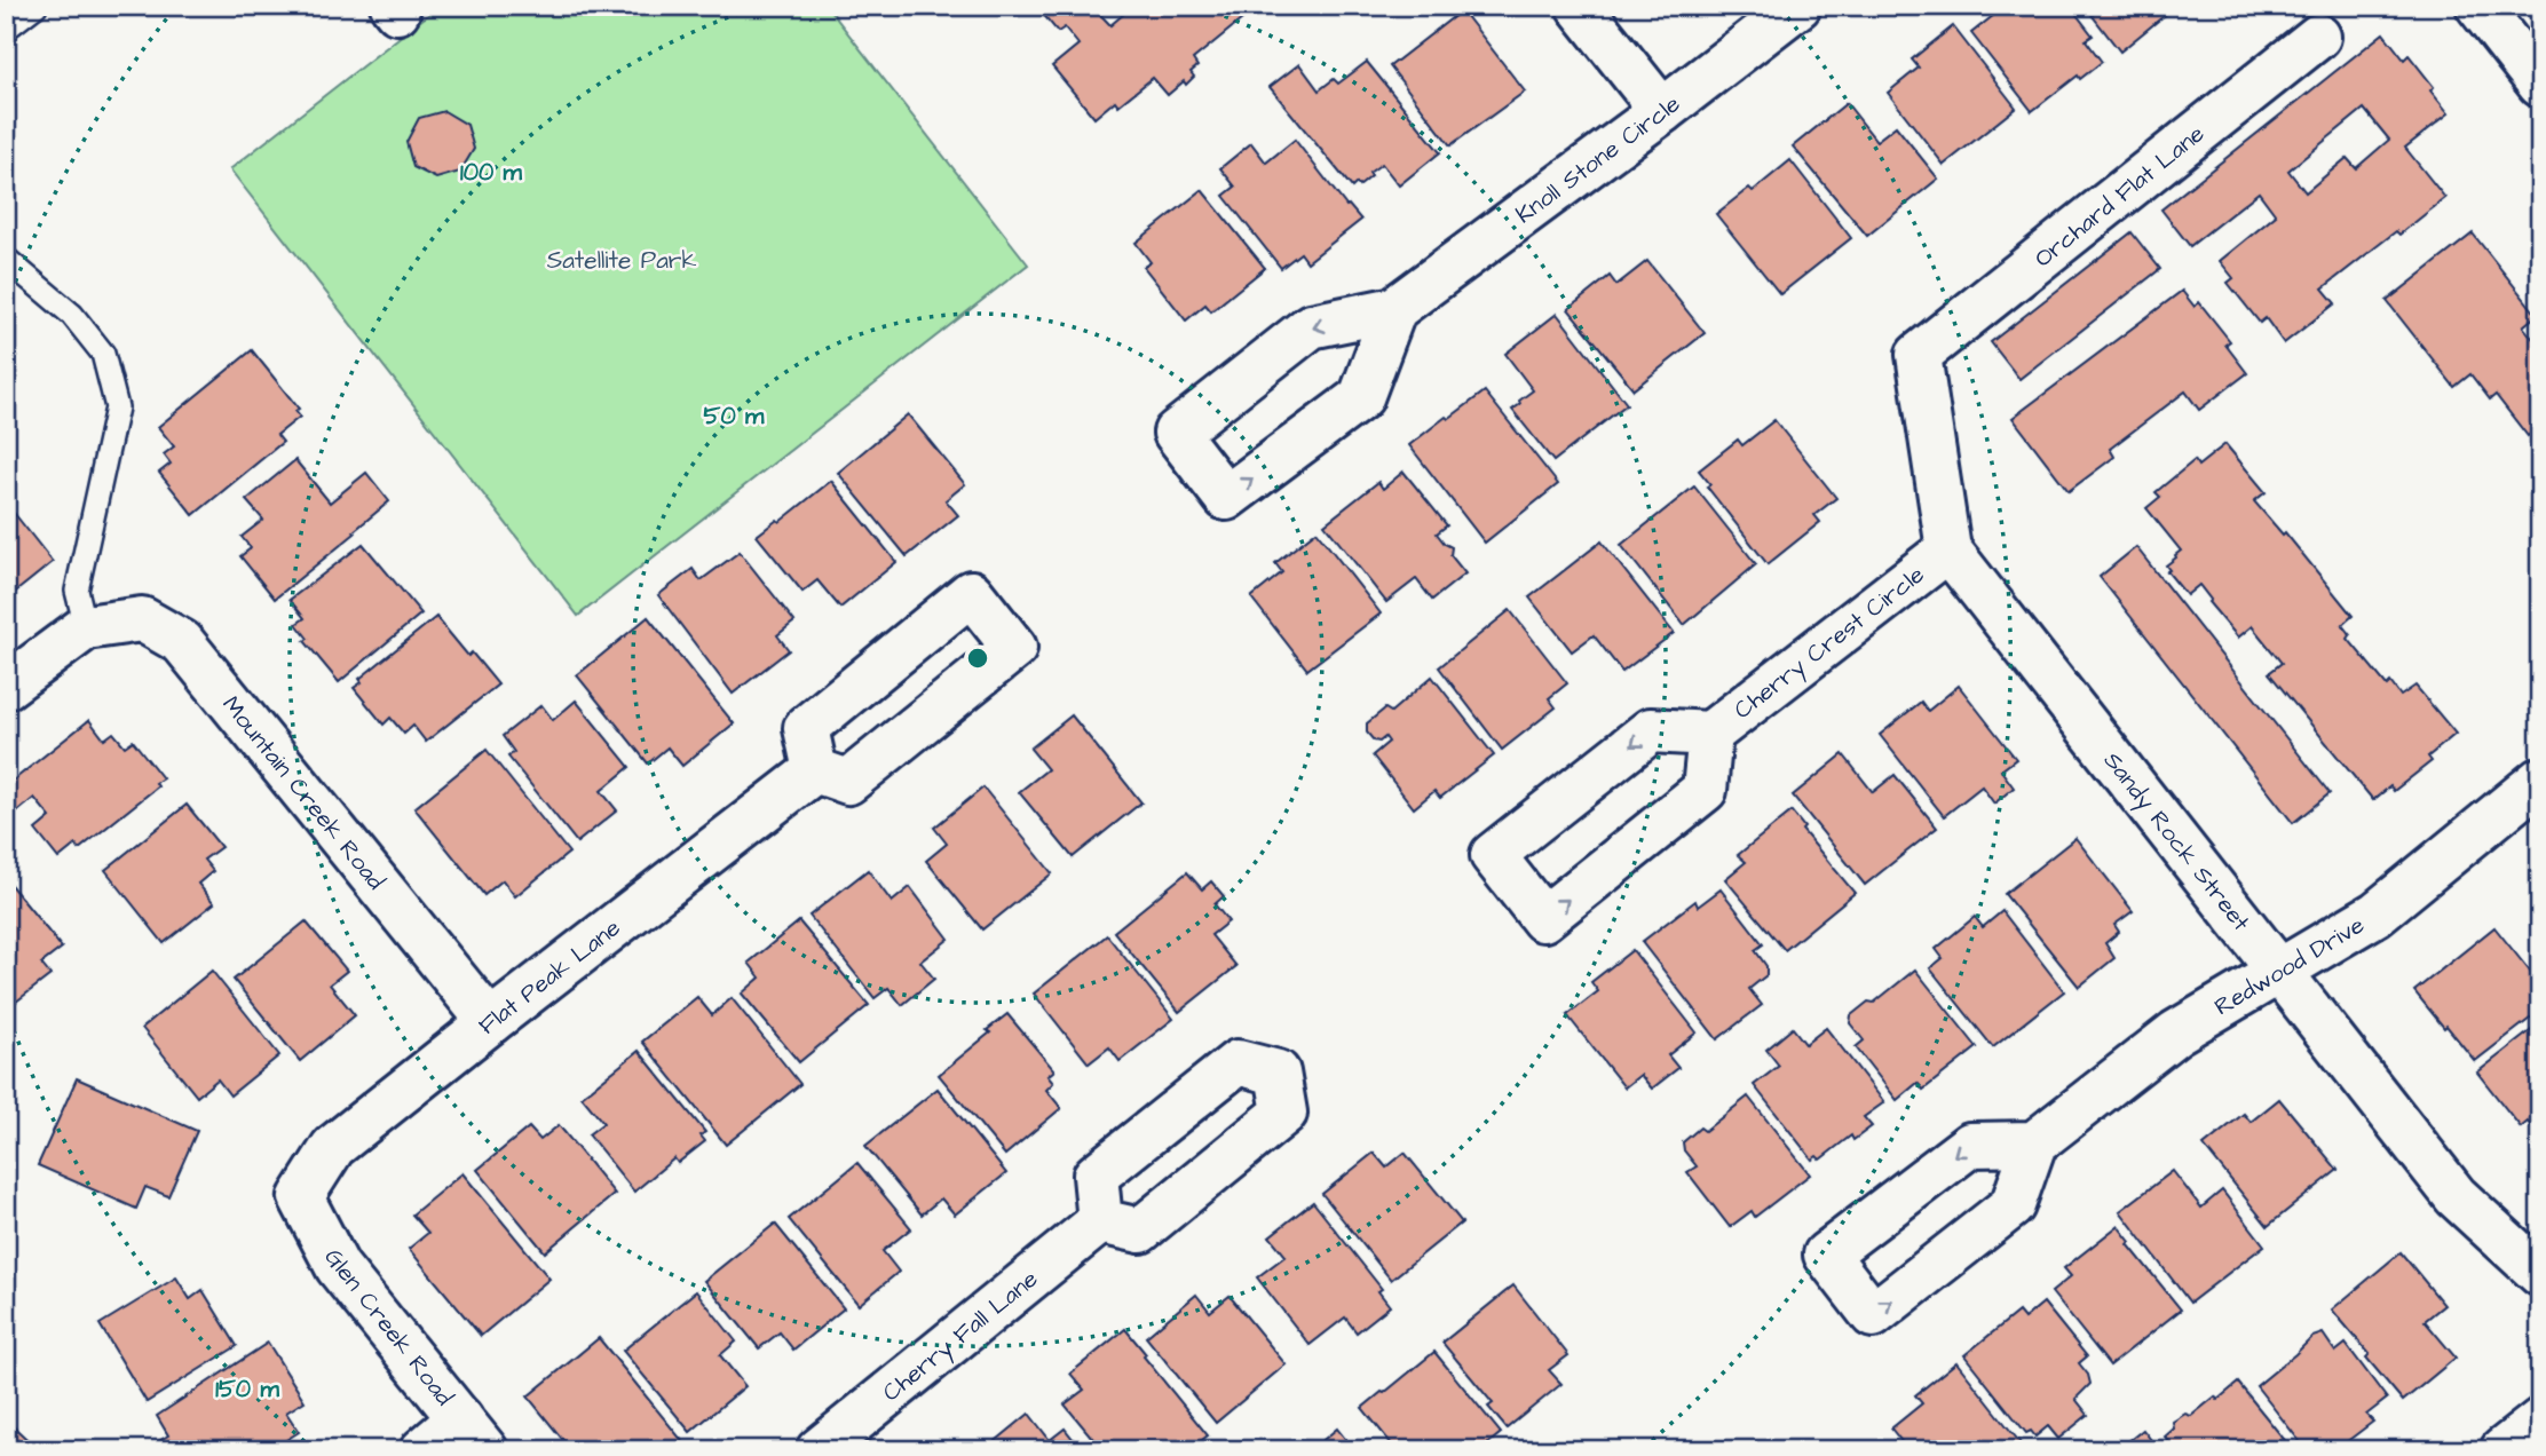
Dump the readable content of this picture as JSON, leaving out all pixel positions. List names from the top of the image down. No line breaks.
{"streets":{"street":["Knoll Stone Circle","Orchard Flat Lane","Cherry Crest Circle","Mountain Creek Road","Sandy Rock Street","Redwood Drive","Flat Peak Lane","Glen Creek Road","Cherry Fall Lane"]},"crossings":[["Orchard Flat Lane","Sandy Rock Street"],["Cherry Crest Circle","Sandy Rock Street"],["Mountain Creek Road","Flat Peak Lane"],["Sandy Rock Street","Redwood Drive"],["Flat Peak Lane","Glen Creek Road"]],"parks":["Satellite Park"],"rings":["100 m","50 m","150 m"]}
